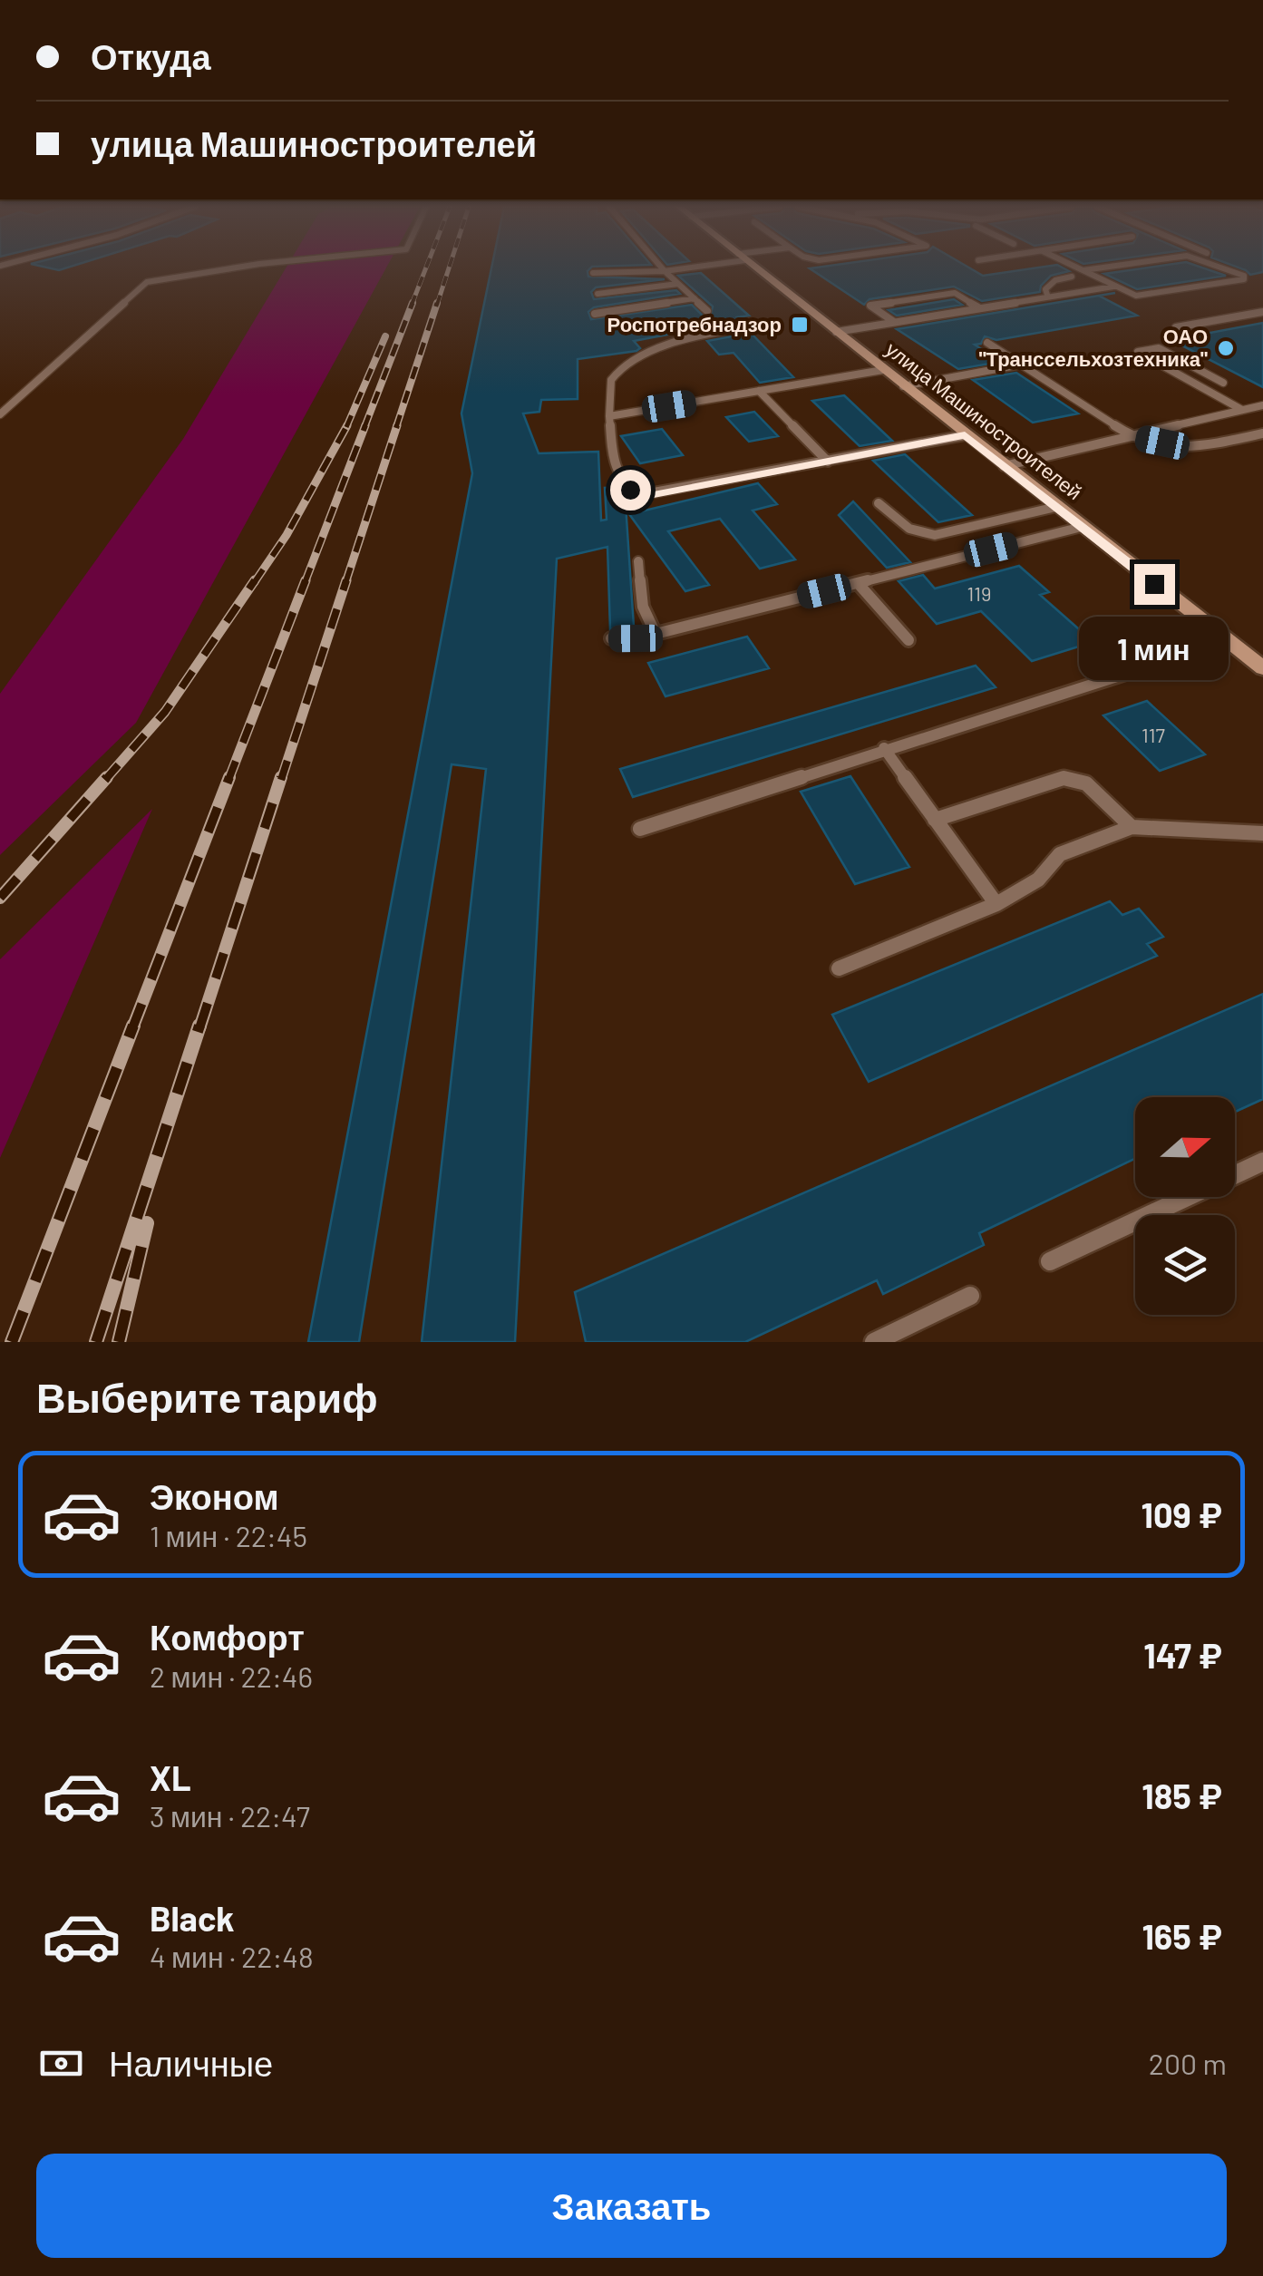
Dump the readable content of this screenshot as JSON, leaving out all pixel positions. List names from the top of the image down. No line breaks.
{"streets":{"main road":["улица Машиностроителей"]},"places":{"transit":["Роспотребнадзор"],"other":["ОАО \"Транссельхозтехника\""]},"house_numbers":["119","117"],"north":"right","page":{"banner":["Откуда","улица Машиностроителей"],"bubble":"1 мин","heading":"Выберите тариф","list":[{"name":"Эконом","note":"1 мин · 22:45","value":"109 ₽"},{"name":"Комфорт","note":"2 мин · 22:46","value":"147 ₽"},{"name":"XL","note":"3 мин · 22:47","value":"185 ₽"},{"name":"Black","note":"4 мин · 22:48","value":"165 ₽"}],"pay":["Наличные","200 m"],"buttons":"Заказать"}}
